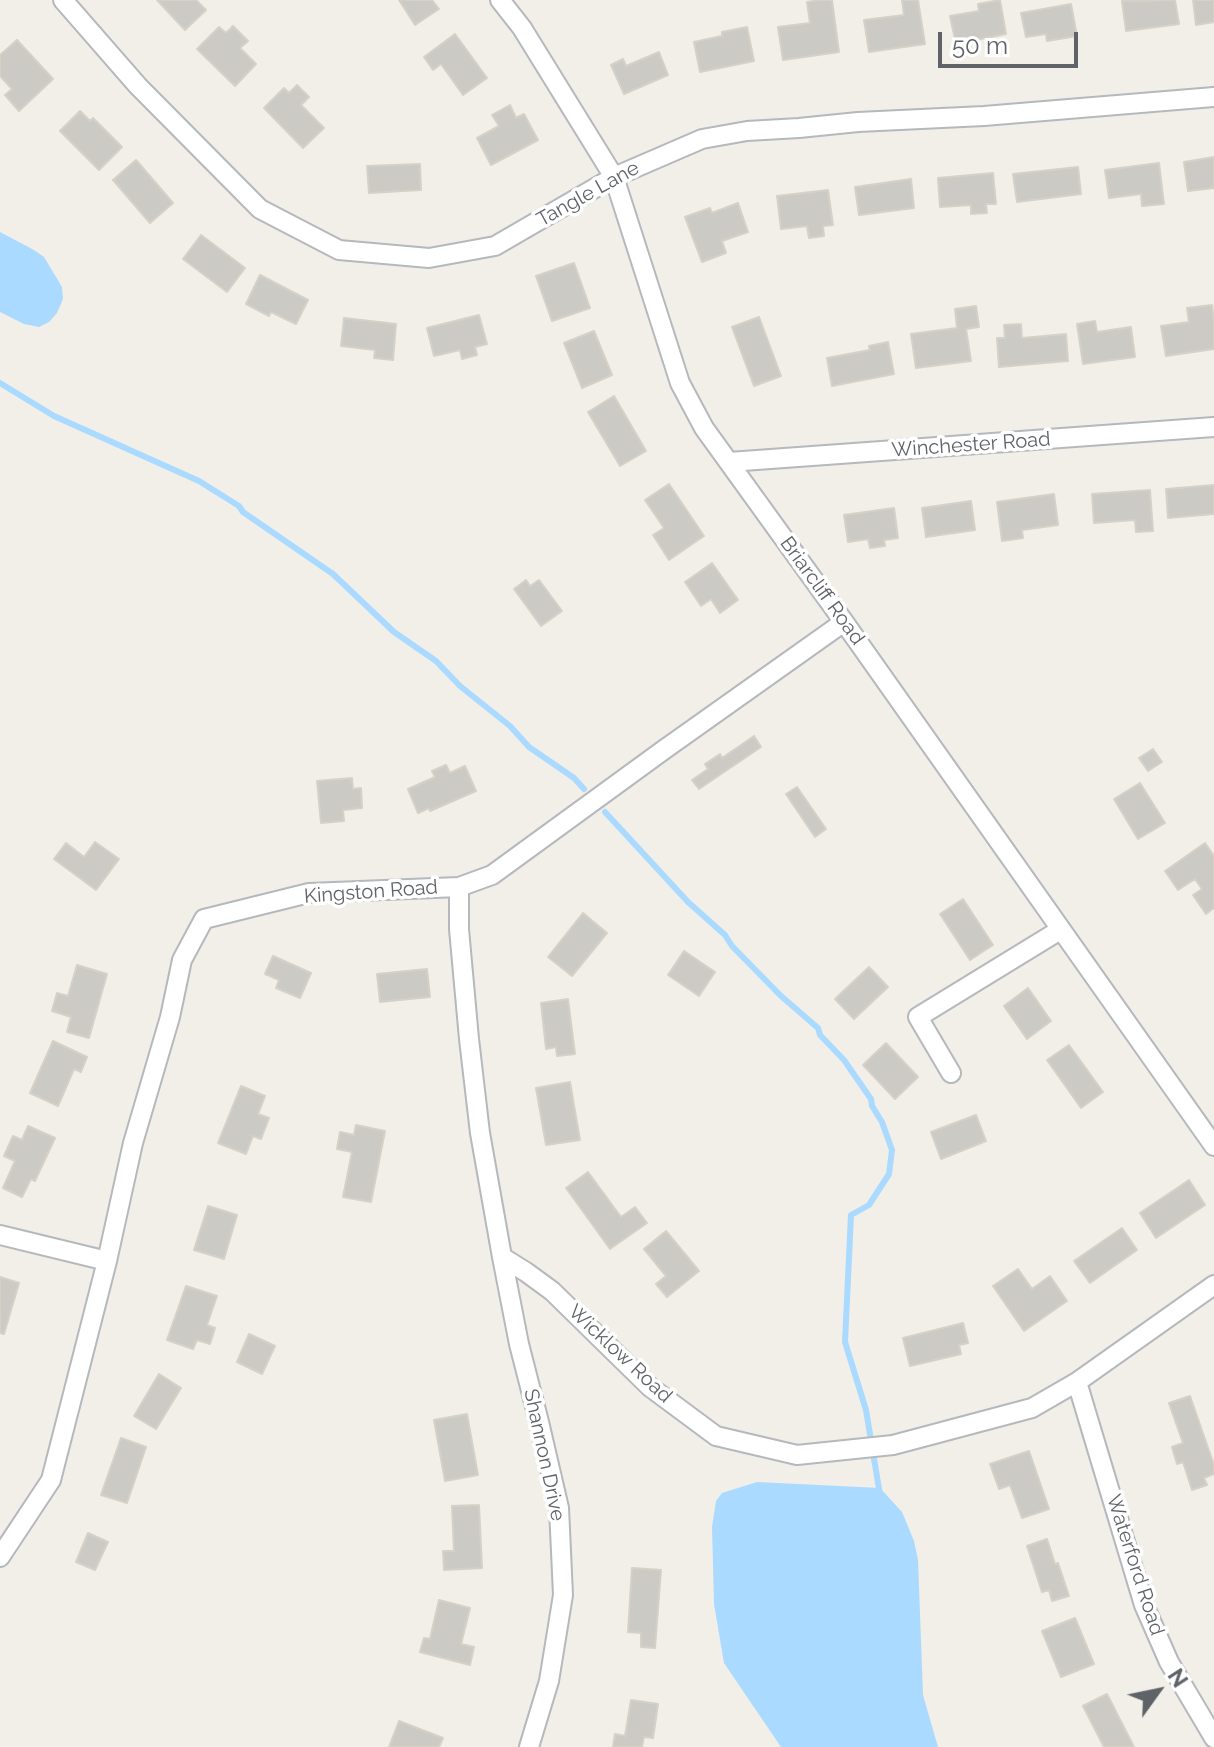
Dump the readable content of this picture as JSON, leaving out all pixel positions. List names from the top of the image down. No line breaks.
{"streets":{"street":["Tangle Lane","Winchester Road","Briarcliff Road","Kingston Road","Wicklow Road","Shannon Drive","Waterford Road"]},"crossings":[["Tangle Lane","Briarcliff Road"],["Winchester Road","Briarcliff Road"],["Briarcliff Road","Kingston Road"],["Wicklow Road","Shannon Drive"],["Wicklow Road","Waterford Road"]],"scale_bar":"50 m","north":"top right"}
